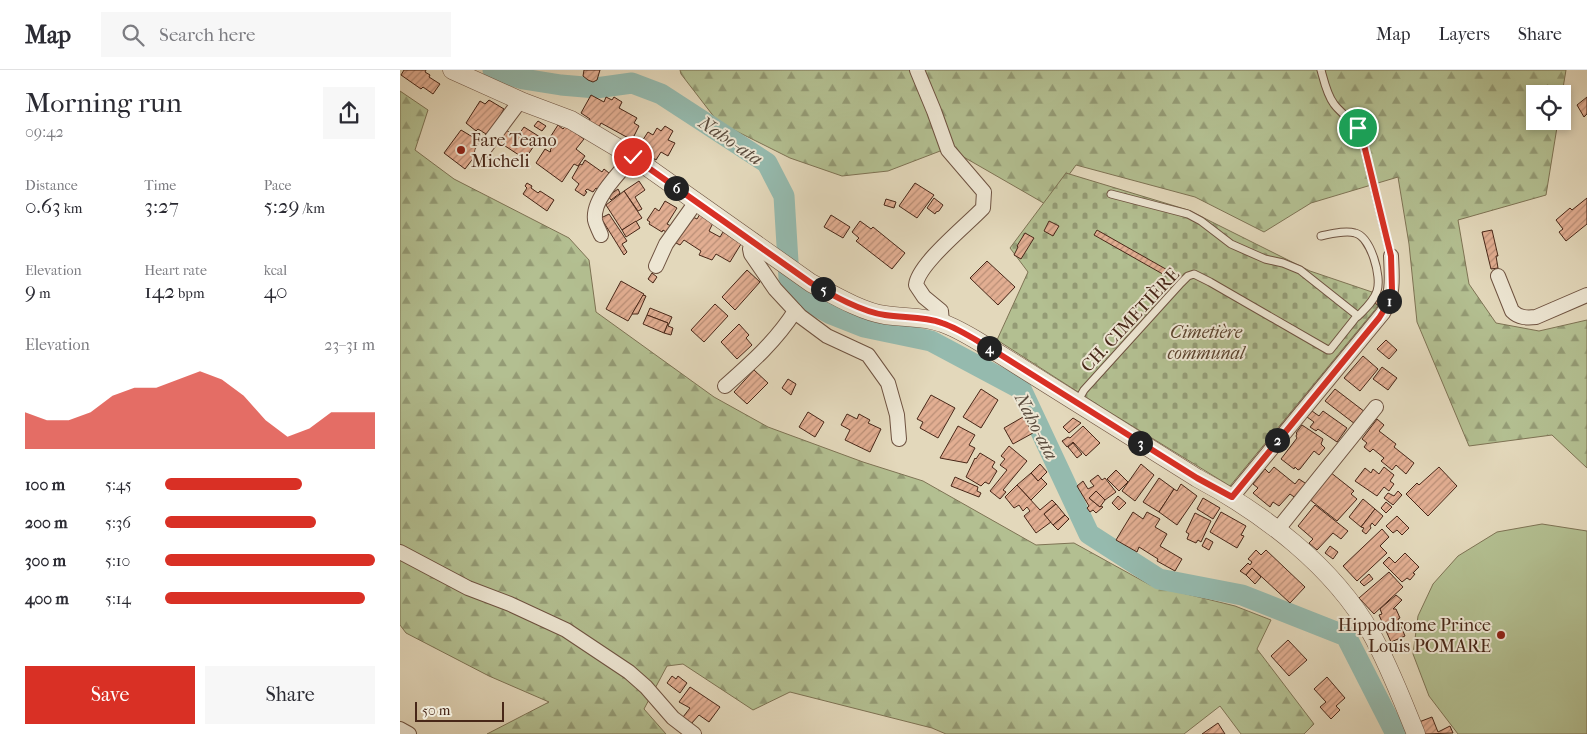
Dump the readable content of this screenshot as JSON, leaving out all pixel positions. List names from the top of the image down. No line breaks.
{"streets":{"lane":["CH. CIMETIÈRE"]},"water":["Naho-ata"],"parks":["Cimetière communal"],"places":["Fare Teano Micheli","Hippodrome Prince Louis POMARE"],"scale_bar":"50 m","page":{"header":"Map","search":"Search here","nav":["Map","Layers","Share"],"heading":["Morning run","09:42"],"stats":[["Distance","0.63 km"],["Time","3:27"],["Pace","5:29 /km"],["Elevation","9 m"],["Heart rate","142 bpm"],["kcal","40"]],"pins":["6","5","1","4","2","3"],"chart":["Elevation","23–31 m"],"list":[{"name":"100 m","note":"5:45"},{"name":"200 m","note":"5:36"},{"name":"300 m","note":"5:10"},{"name":"400 m","note":"5:14"}],"buttons":["Save","Share"],"scale":"50 m"}}
